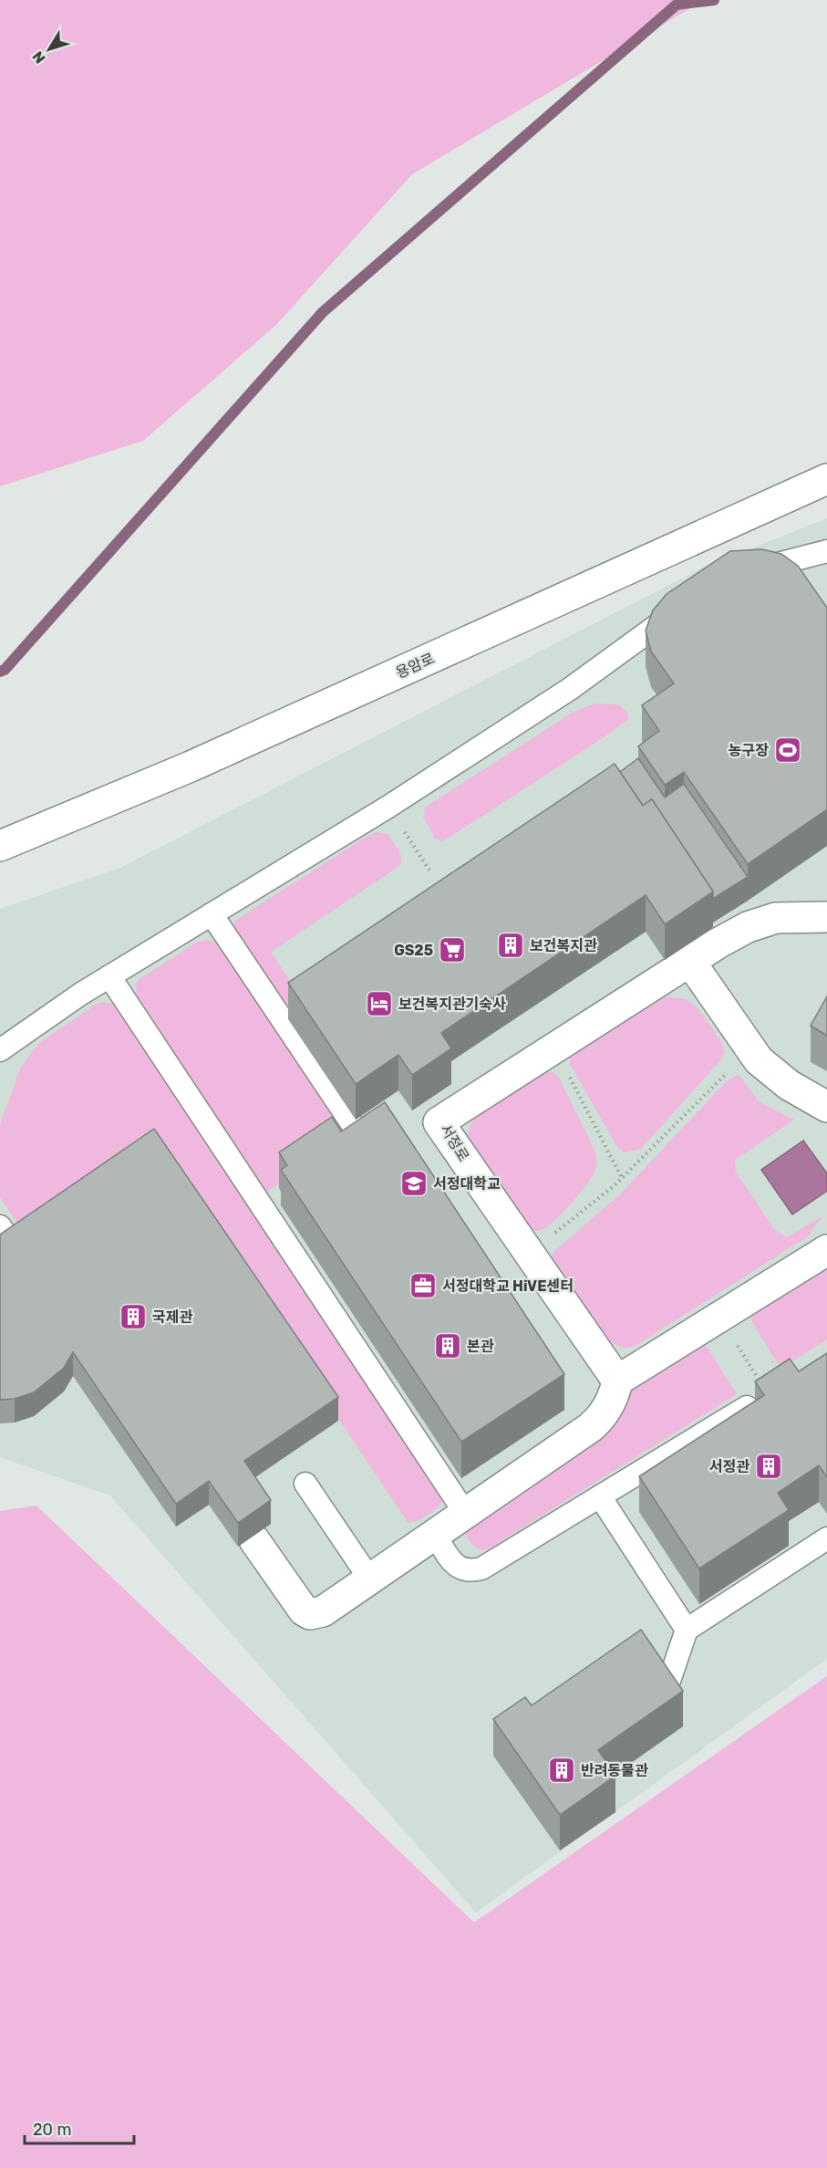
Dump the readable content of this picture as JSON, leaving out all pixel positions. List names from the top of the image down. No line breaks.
{"streets":{"street":["용암로","서정로"]},"places":{"sports":["농구장"],"building":["보건복지관","국제관","본관","서정관","반려동물관"],"supermarket":["GS25"],"hotel":["보건복지관기숙사"],"school or university":["서정대학교"],"office":["서정대학교 HiVE센터"]},"scale_bar":"20 m","north":"bottom left"}
